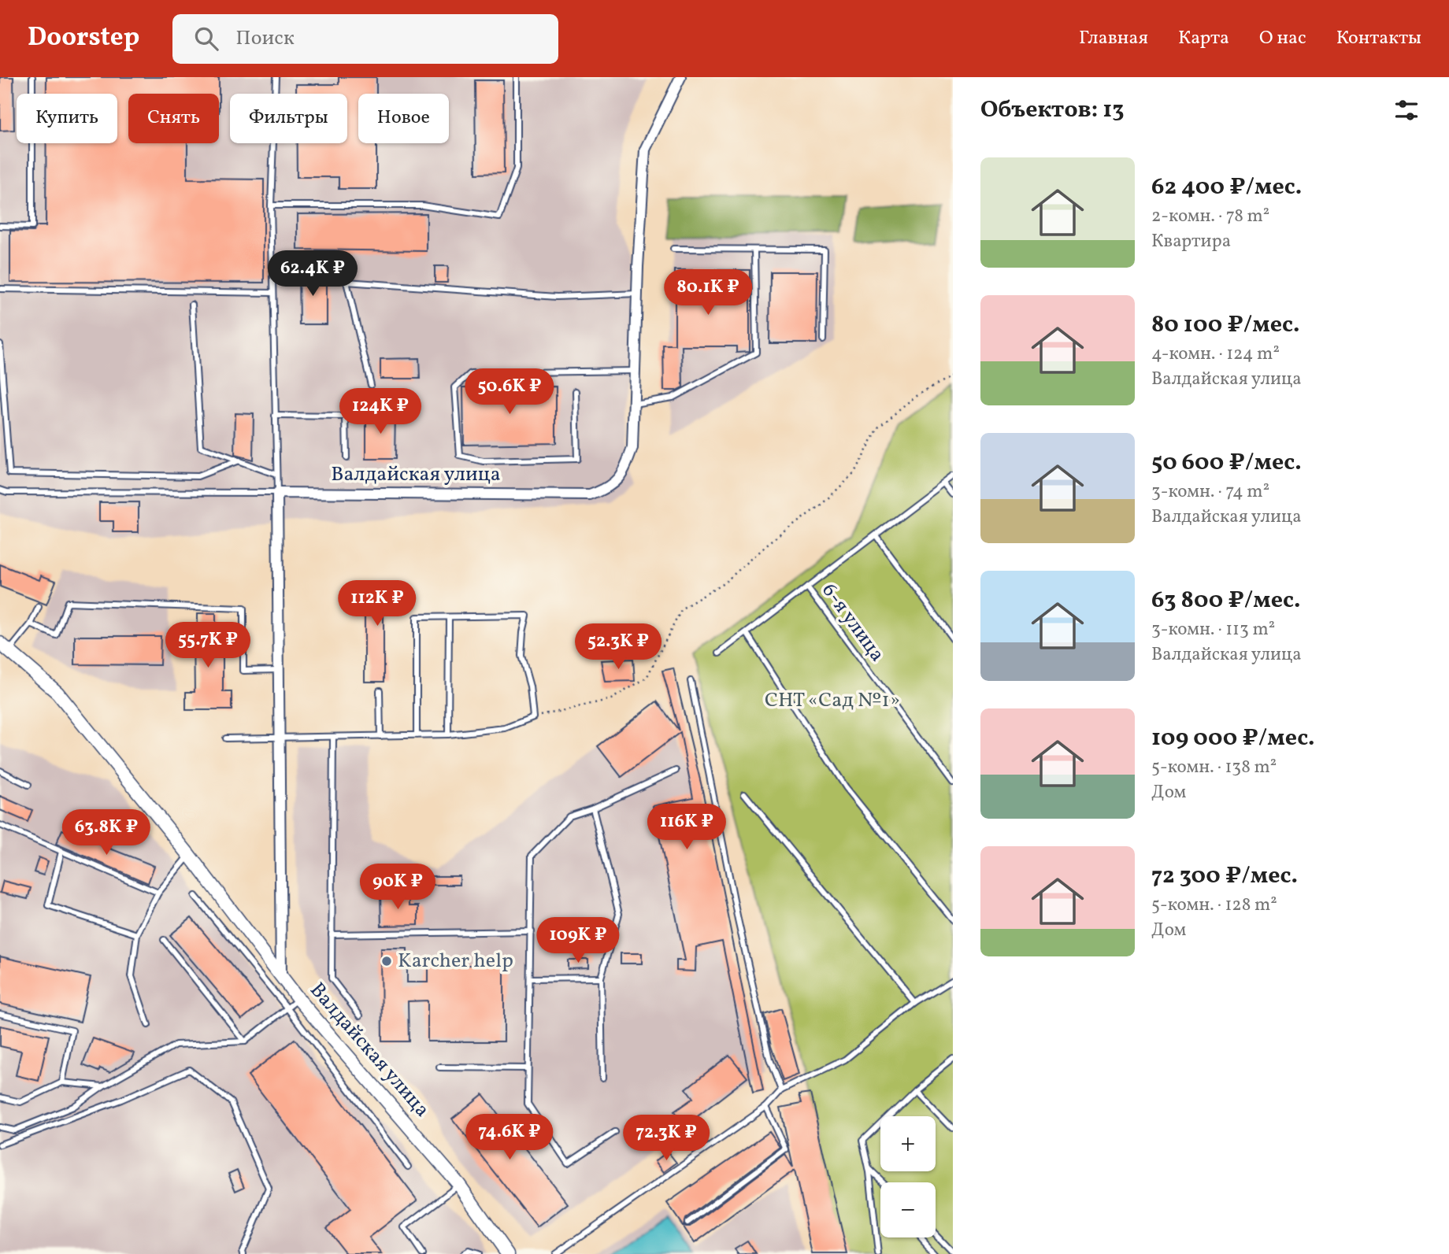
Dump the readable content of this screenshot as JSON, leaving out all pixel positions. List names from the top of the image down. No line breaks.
{"streets":{"street":["Валдайская улица"],"lane":["6-я улица"]},"parks":["СНТ «Сад №1»"],"places":["Karcher help"],"page":{"header":"Doorstep","search":"Поиск","nav":["Главная","Карта","О нас","Контакты"],"heading":"Объектов: 13","chip":["Купить","Снять","Фильтры","Новое"],"list":[{"name":"62 400 ₽/мес.","note":"2-комн. · 78 m² · Квартира"},{"name":"80 100 ₽/мес.","note":"4-комн. · 124 m² · Валдайская улица"},{"name":"50 600 ₽/мес.","note":"3-комн. · 74 m² · Валдайская улица"},{"name":"63 800 ₽/мес.","note":"3-комн. · 113 m² · Валдайская улица"},{"name":"109 000 ₽/мес.","note":"5-комн. · 138 m² · Дом"},{"name":"72 300 ₽/мес.","note":"5-комн. · 128 m² · Дом"}],"price":["62.4K ₽","80.1K ₽","50.6K ₽","124K ₽","112K ₽","55.7K ₽","52.3K ₽","116K ₽","63.8K ₽","90K ₽","109K ₽","74.6K ₽","72.3K ₽"],"map_buttons":["+","−"]}}
